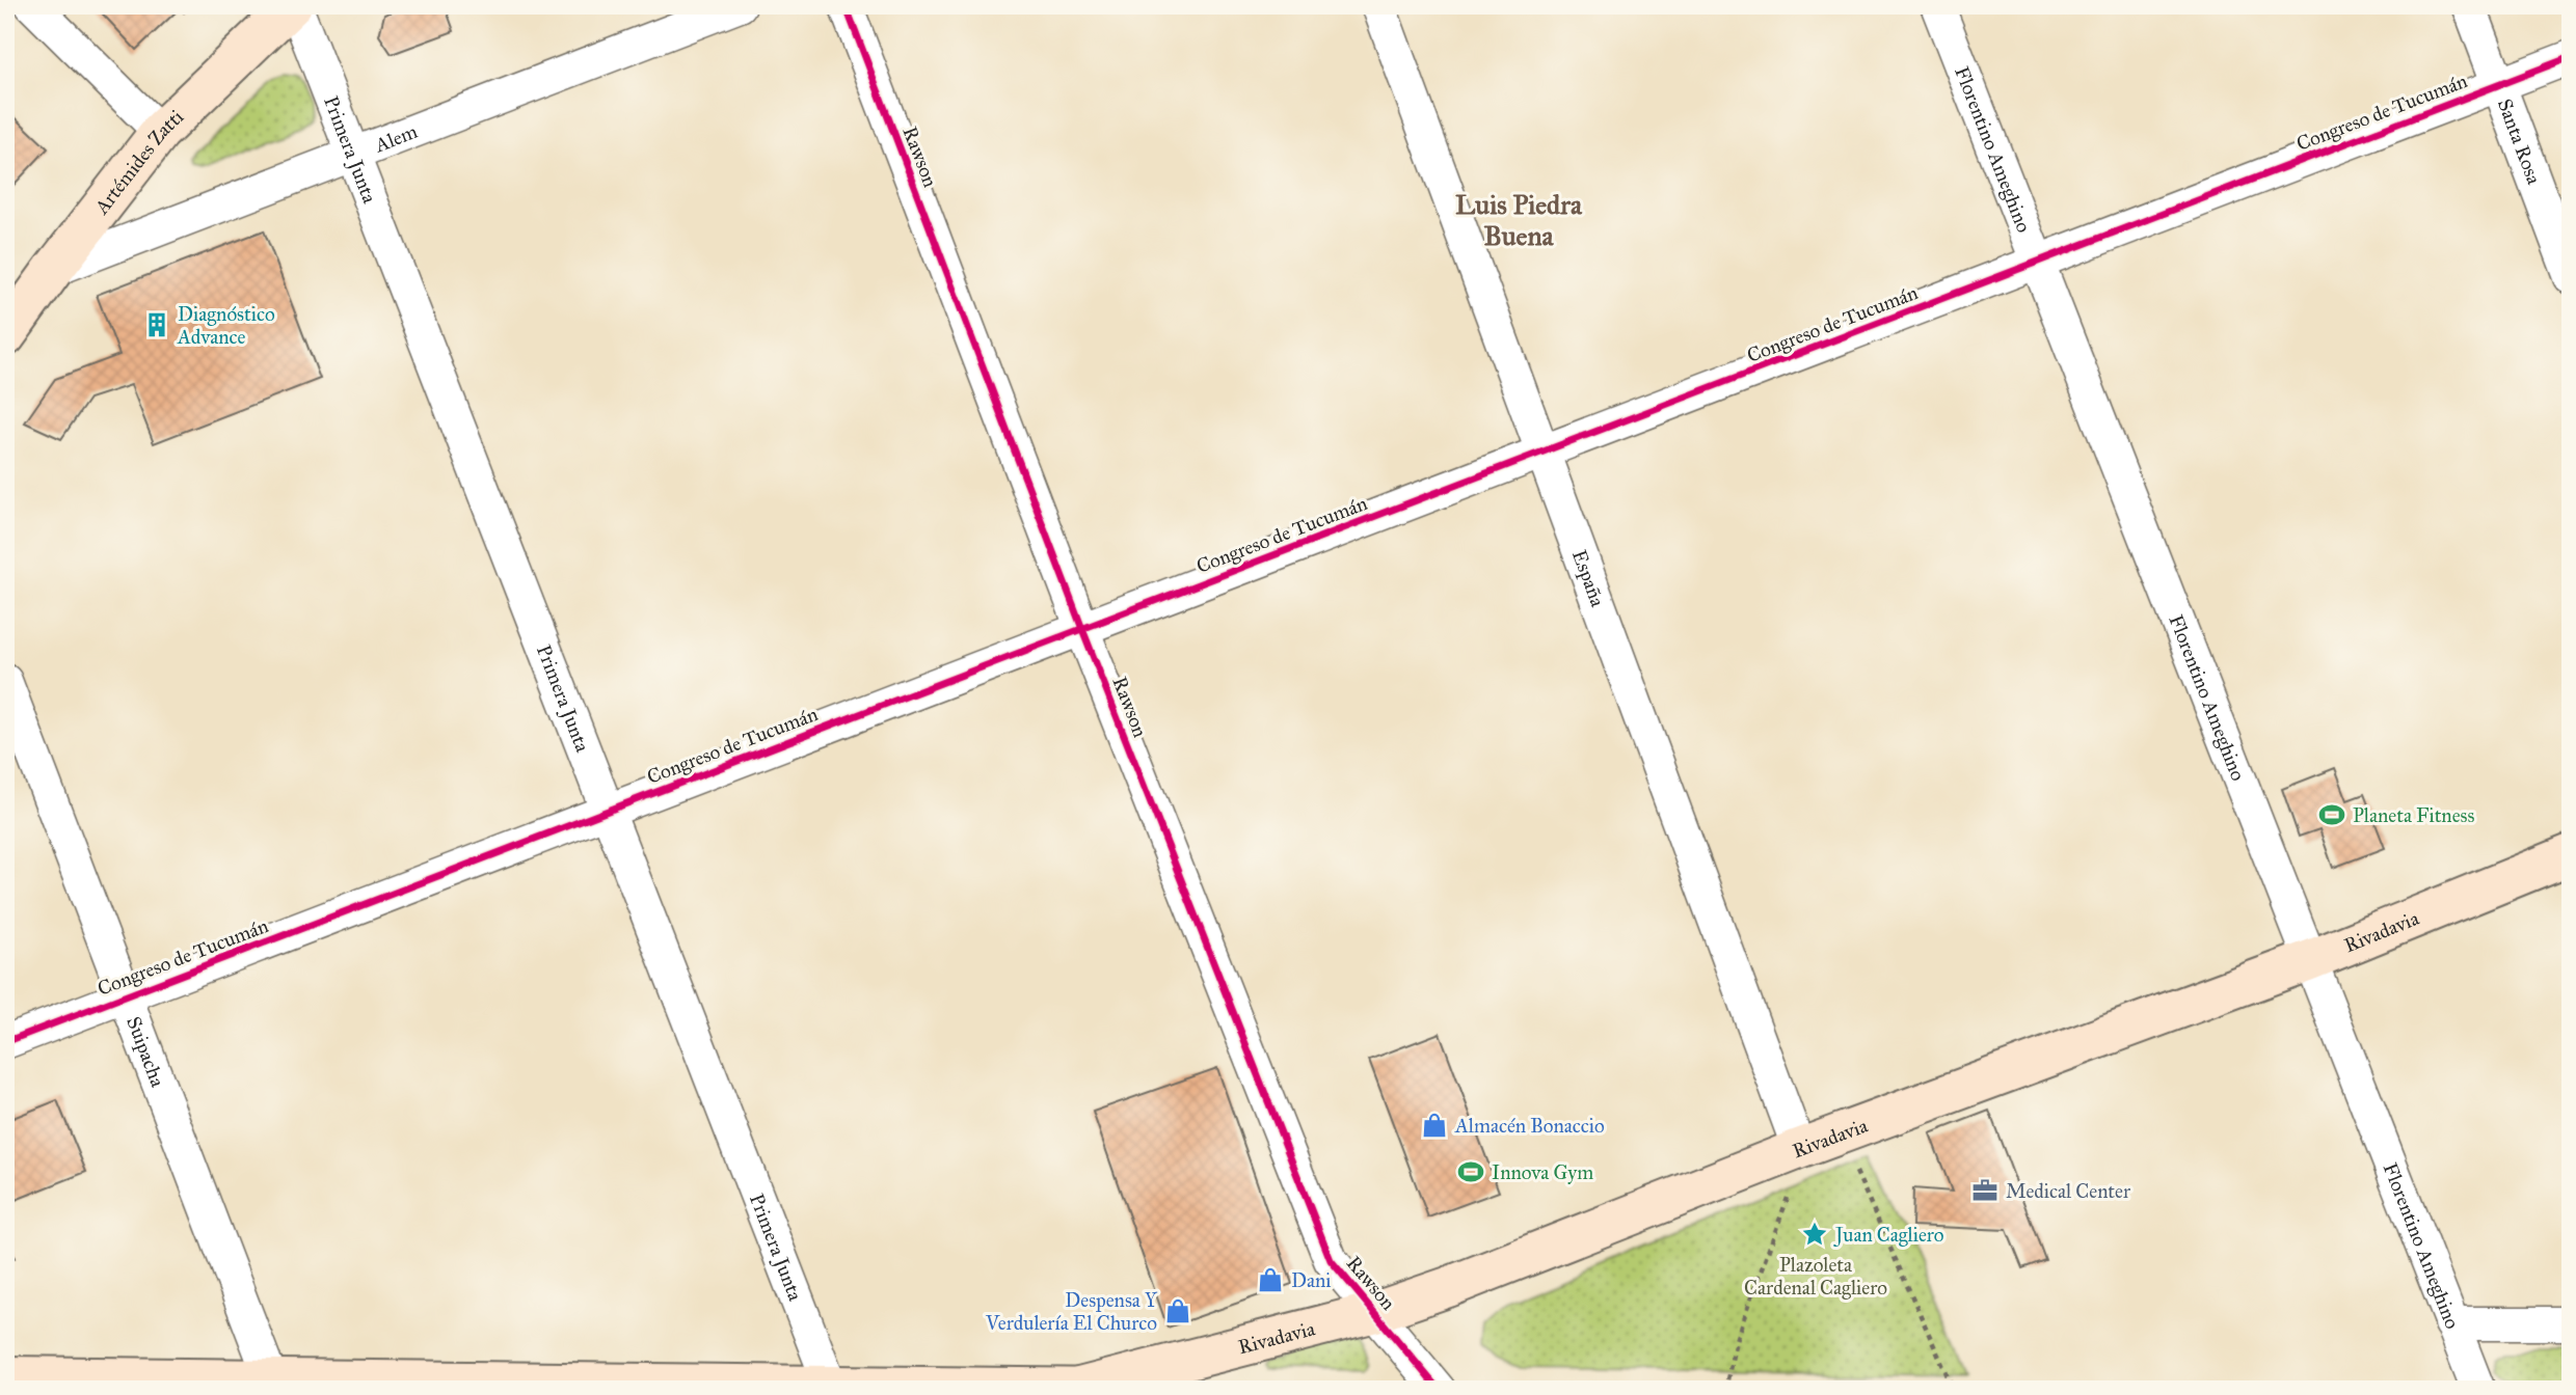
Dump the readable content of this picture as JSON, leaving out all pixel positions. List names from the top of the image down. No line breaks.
{"streets":{"main road":["Artémides Zatti","Rivadavia"],"street":["Congreso de Tucumán","Alem","Santa Rosa","Primera Junta","Florentino Ameghino","Rawson","España","Suipacha"]},"crossings":[["Congreso de Tucumán","Santa Rosa"],["Congreso de Tucumán","Primera Junta"],["Congreso de Tucumán","Florentino Ameghino"],["Congreso de Tucumán","Rawson"],["Congreso de Tucumán","España"],["Congreso de Tucumán","Suipacha"],["Alem","Primera Junta"],["Alem","Artémides Zatti"],["Primera Junta","Artémides Zatti"],["Florentino Ameghino","Rivadavia"],["Rawson","Rivadavia"],["España","Rivadavia"]],"districts":["Luis Piedra Buena"],"parks":["Plazoleta Cardenal Cagliero"],"places":{"building":["Diagnóstico Advance"],"sports":["Planeta Fitness","Innova Gym"],"shop":["Almacén Bonaccio","Dani","Despensa Y Verdulería El Churco"],"office":["Medical Center"],"place":["Juan Cagliero"]}}
